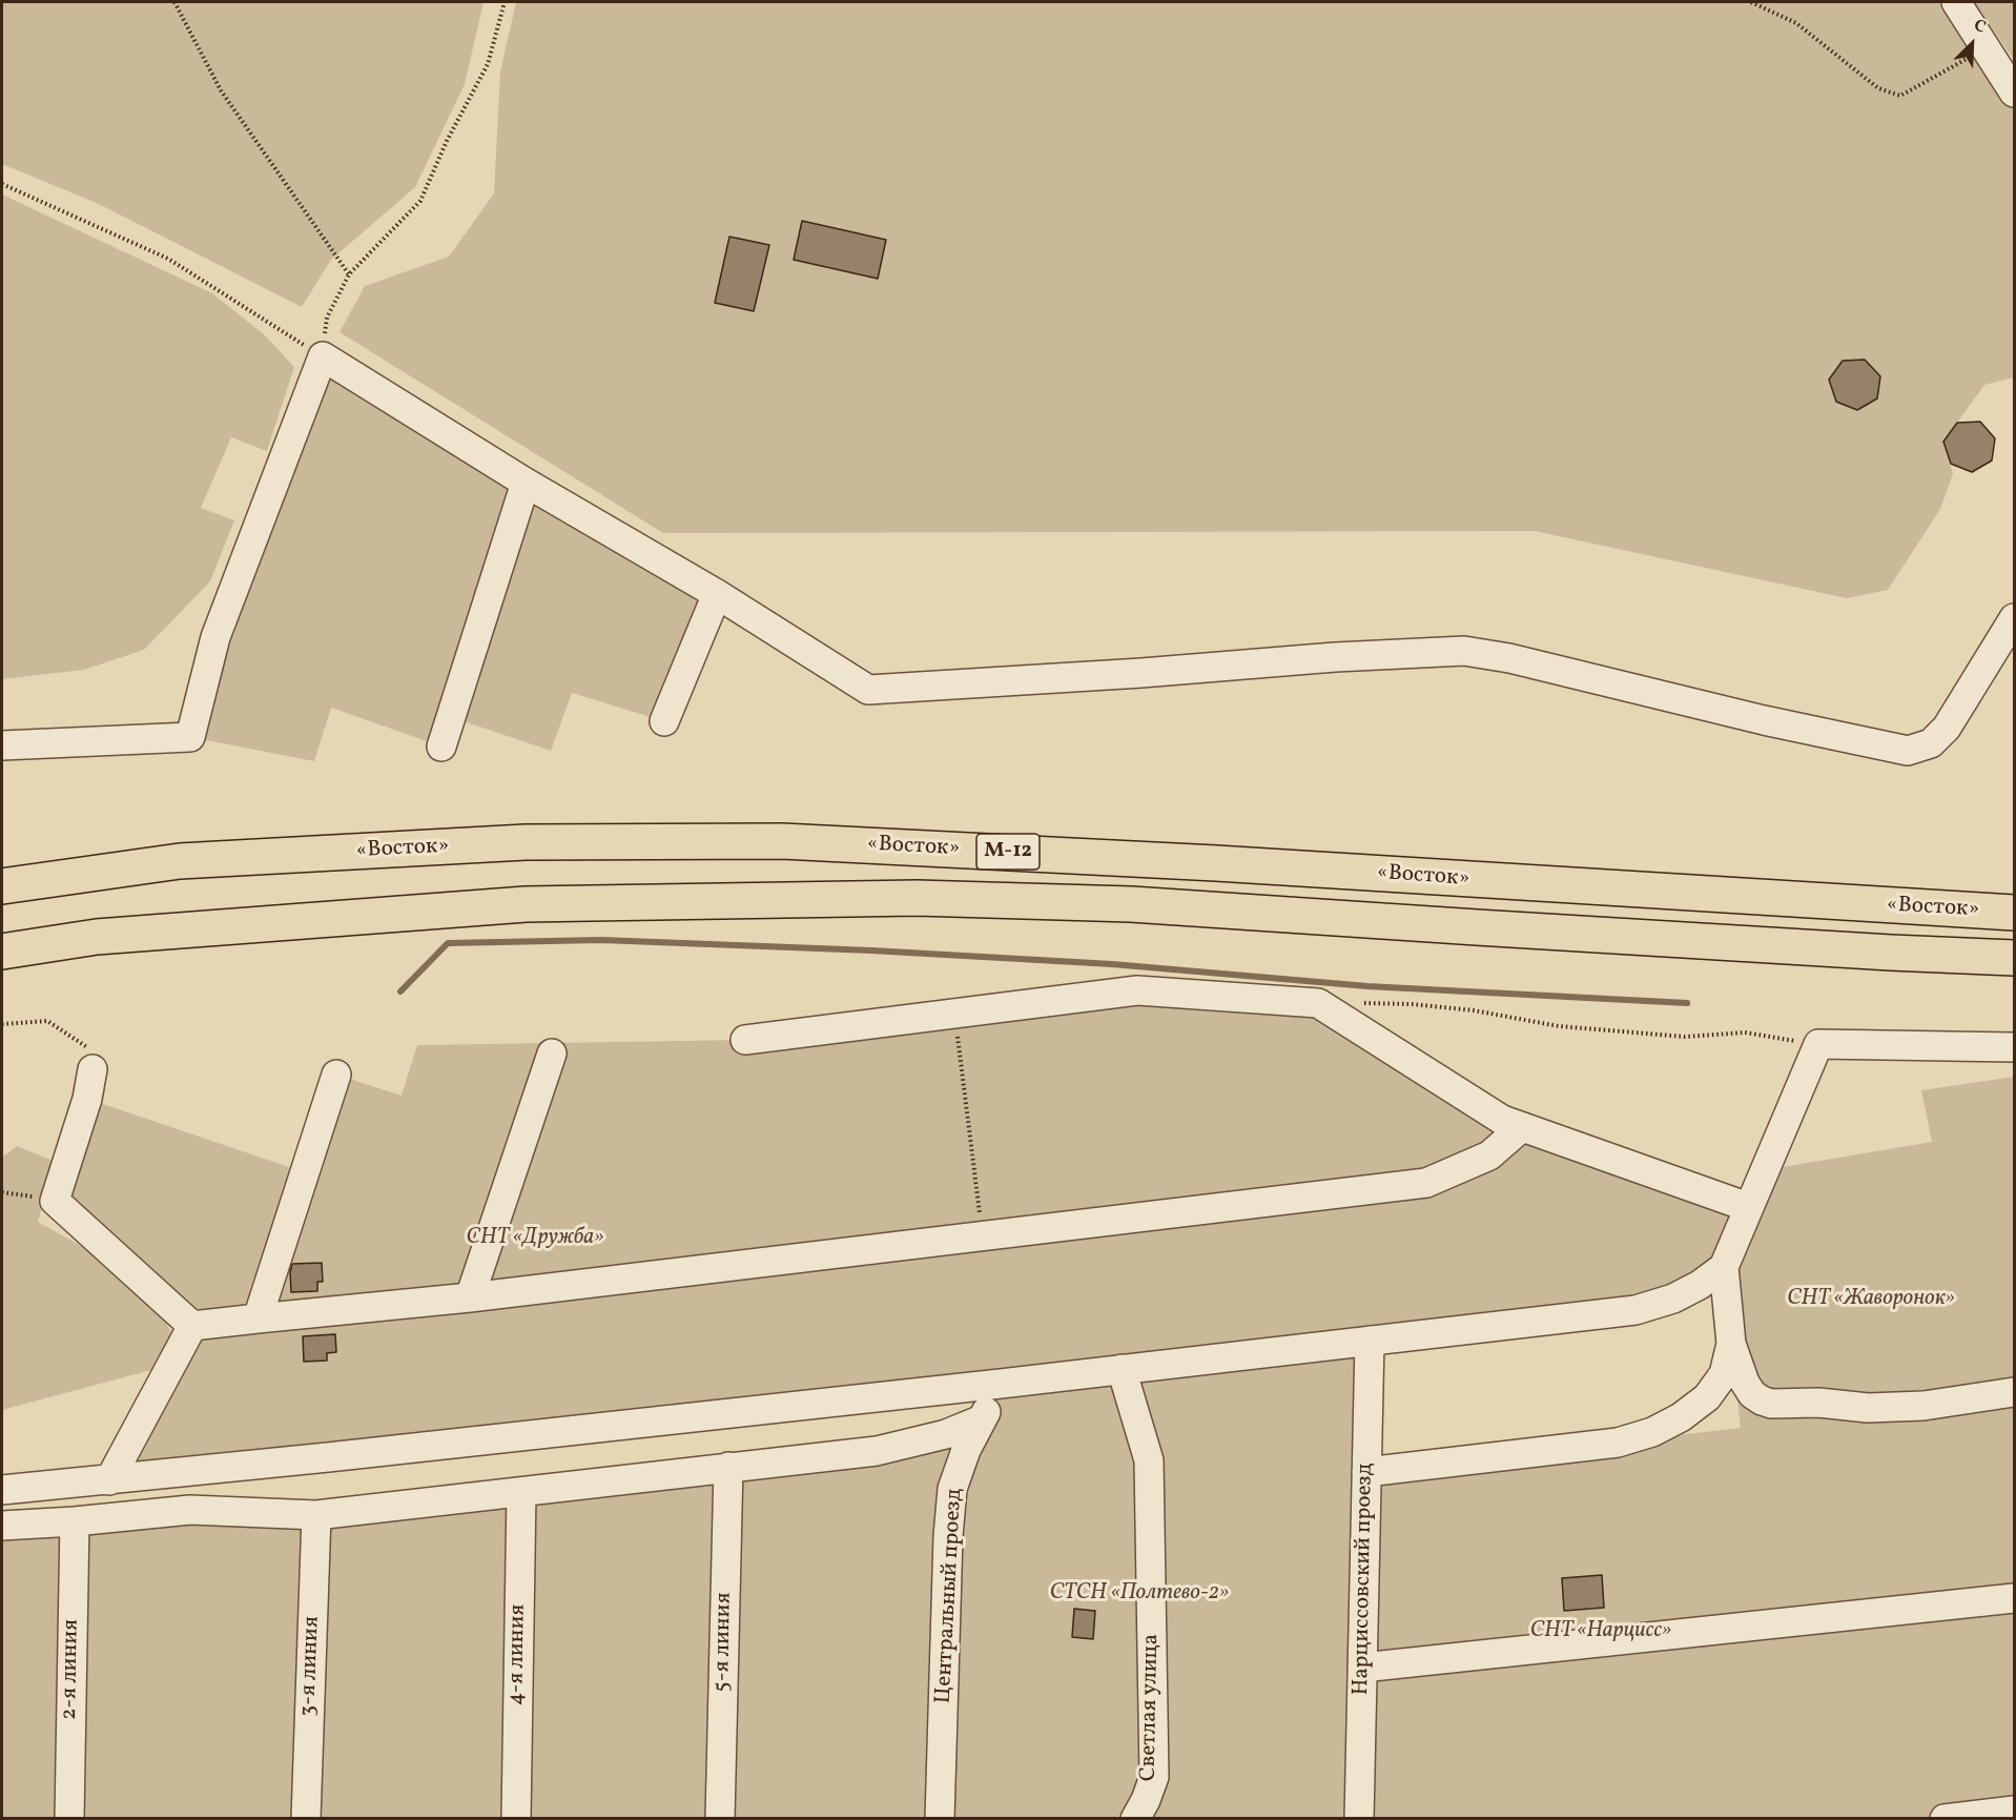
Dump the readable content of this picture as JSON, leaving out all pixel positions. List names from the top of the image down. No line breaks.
{"streets":{"highway":["«Восток»","М-12"],"street":["Нарциссовский проезд","Центральный проезд","5-я линия","4-я линия","3-я линия","2-я линия","Светлая улица"]},"parks":["СНТ «Дружба»","СНТ «Жаворонок»","СТСН «Полтево-2»","СНТ «Нарцисс»"],"north":"top right"}
